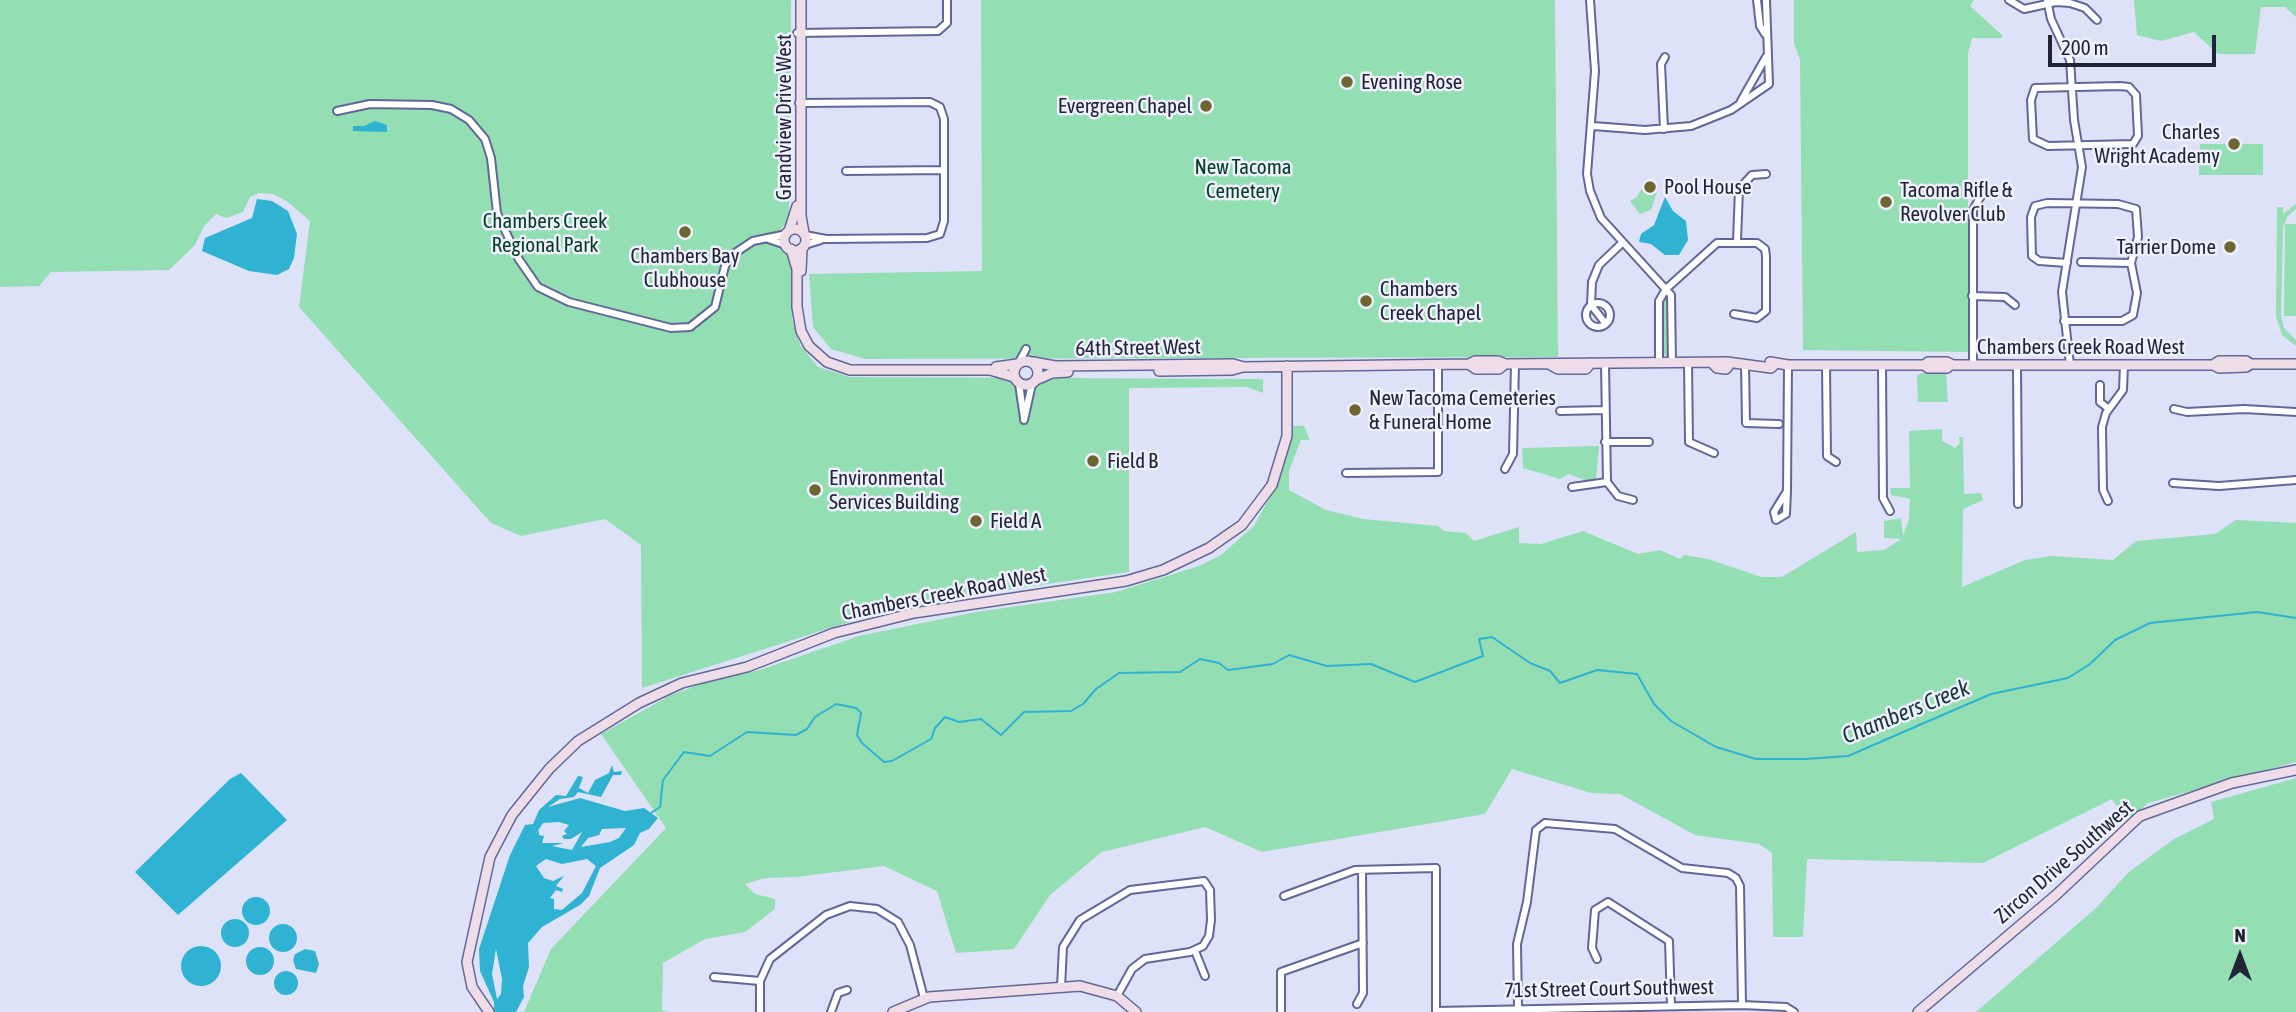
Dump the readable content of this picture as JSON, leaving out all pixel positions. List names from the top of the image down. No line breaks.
{"streets":{"street":["Grandview Drive West","Chambers Creek Road West","64th Street West","Zircon Drive Southwest","71st Street Court Southwest"]},"crossings":[["Chambers Creek Road West","64th Street West"]],"water":["Chambers Creek"],"parks":["New Tacoma Cemetery","Chambers Creek Regional Park"],"places":["Evening Rose","Evergreen Chapel","Charles Wright Academy","Pool House","Tacoma Rifle & Revolver Club","Chambers Bay Clubhouse","Tarrier Dome","Chambers Creek Chapel","New Tacoma Cemeteries & Funeral Home","Field B","Environmental Services Building","Field A"],"scale_bar":"200 m","north":"top"}
